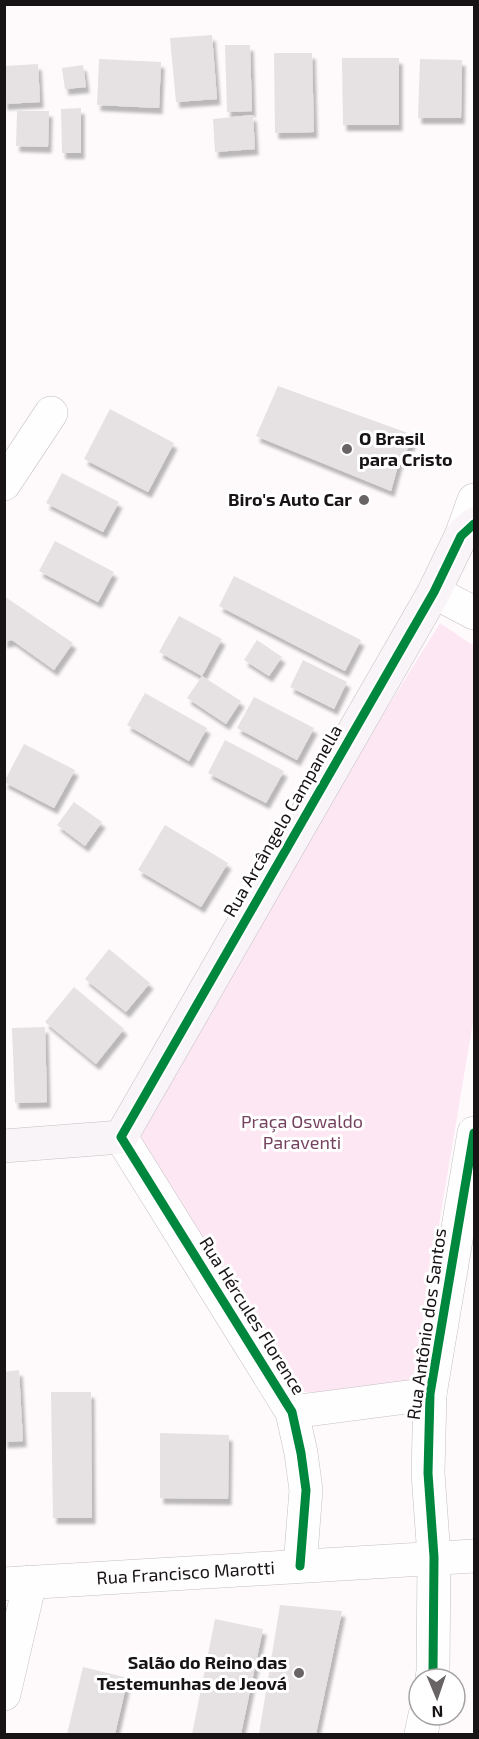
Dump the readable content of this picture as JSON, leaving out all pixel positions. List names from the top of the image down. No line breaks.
{"streets":{"street":["Rua Arcângelo Campanella","Rua Hércules Florence","Rua Antônio dos Santos","Rua Francisco Marotti"]},"crossings":[["Rua Arcângelo Campanella","Rua Hércules Florence"],["Rua Hércules Florence","Rua Francisco Marotti"],["Rua Antônio dos Santos","Rua Francisco Marotti"]],"parks":["Praça Oswaldo Paraventi"],"places":["O Brasil para Cristo","Biro's Auto Car","Salão do Reino das Testemunhas de Jeová"],"north":"bottom"}
